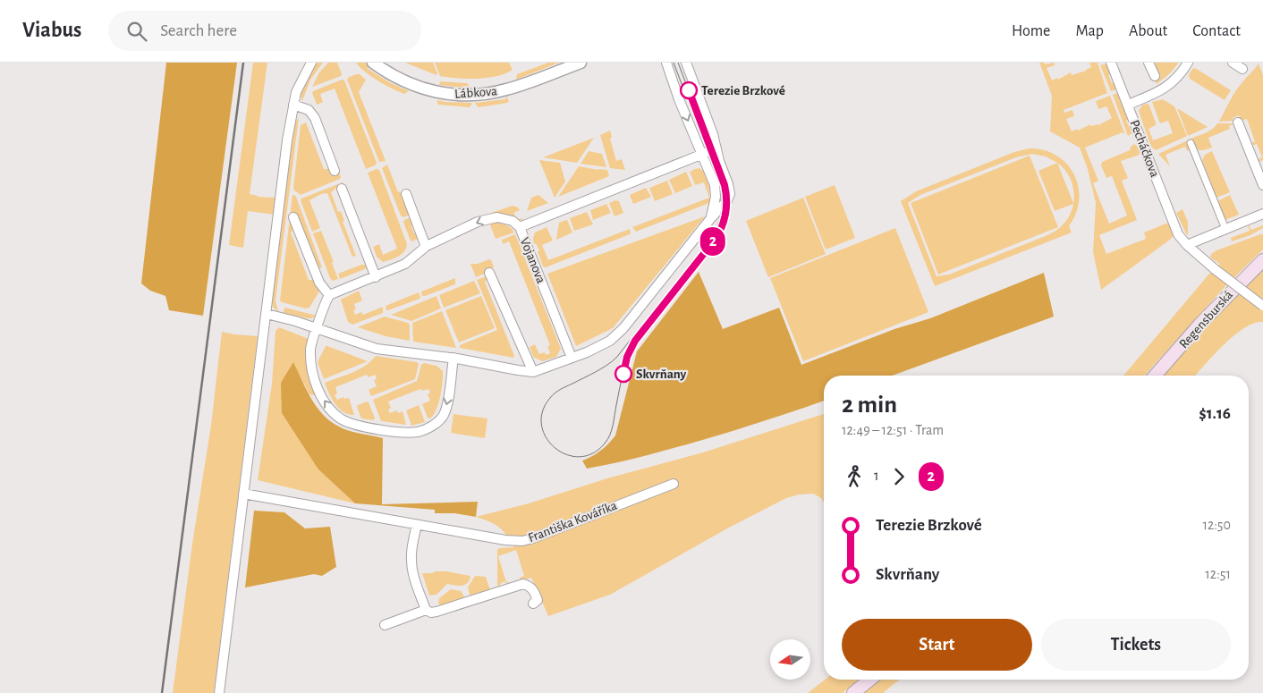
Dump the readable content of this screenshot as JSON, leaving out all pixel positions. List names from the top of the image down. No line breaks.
{"streets":{"main road":["Regensburská"],"street":["Lábkova","Pecháčkova","Vojanova","Františka Kováříka"]},"places":["Terezie Brzkové","Skvrňany"],"lines":["tram line 2"],"north":"left","page":{"header":"Viabus","search":"Search here","nav":["Home","Map","About","Contact"],"on_map":"2","heading":["2 min","12:49 – 12:51 · Tram","$1.16"],"legs":["1","2"],"list":[{"name":"Terezie Brzkové","value":"12:50"},{"name":"Skvrňany","value":"12:51"}],"buttons":["Start","Tickets"]}}
